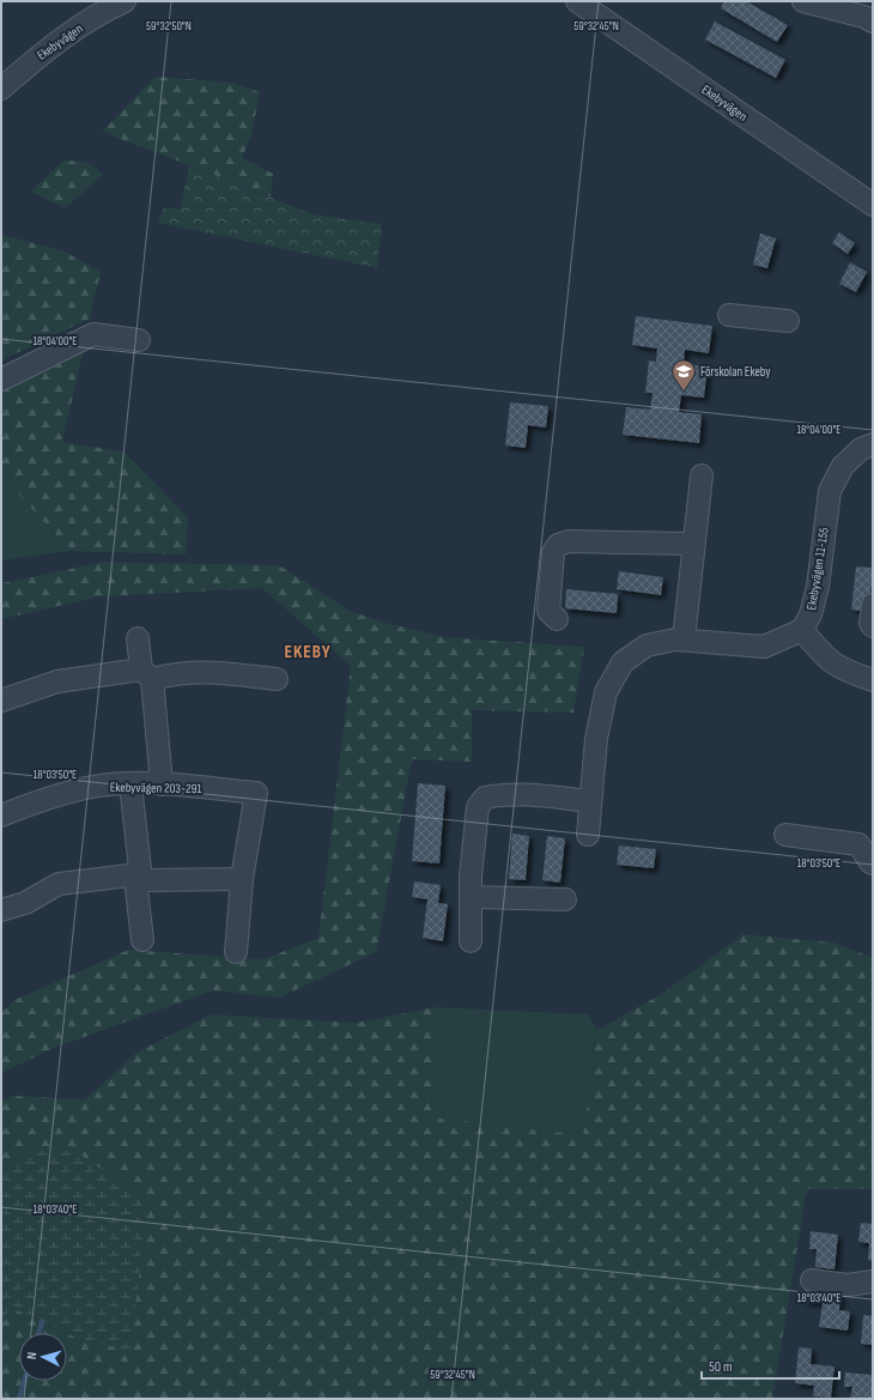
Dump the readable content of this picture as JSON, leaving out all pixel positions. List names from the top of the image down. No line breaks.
{"streets":{"street":["Ekebyvägen","Ekebyvägen 11-155","Ekebyvägen 203-291"]},"districts":["EKEBY"],"places":{"school or university":["Förskolan Ekeby"]},"scale_bar":"50 m","north":"left","coordinates":["59°32'50\"N","59°32'45\"N","18°04'00\"E","18°03'50\"E","18°03'40\"E"]}
